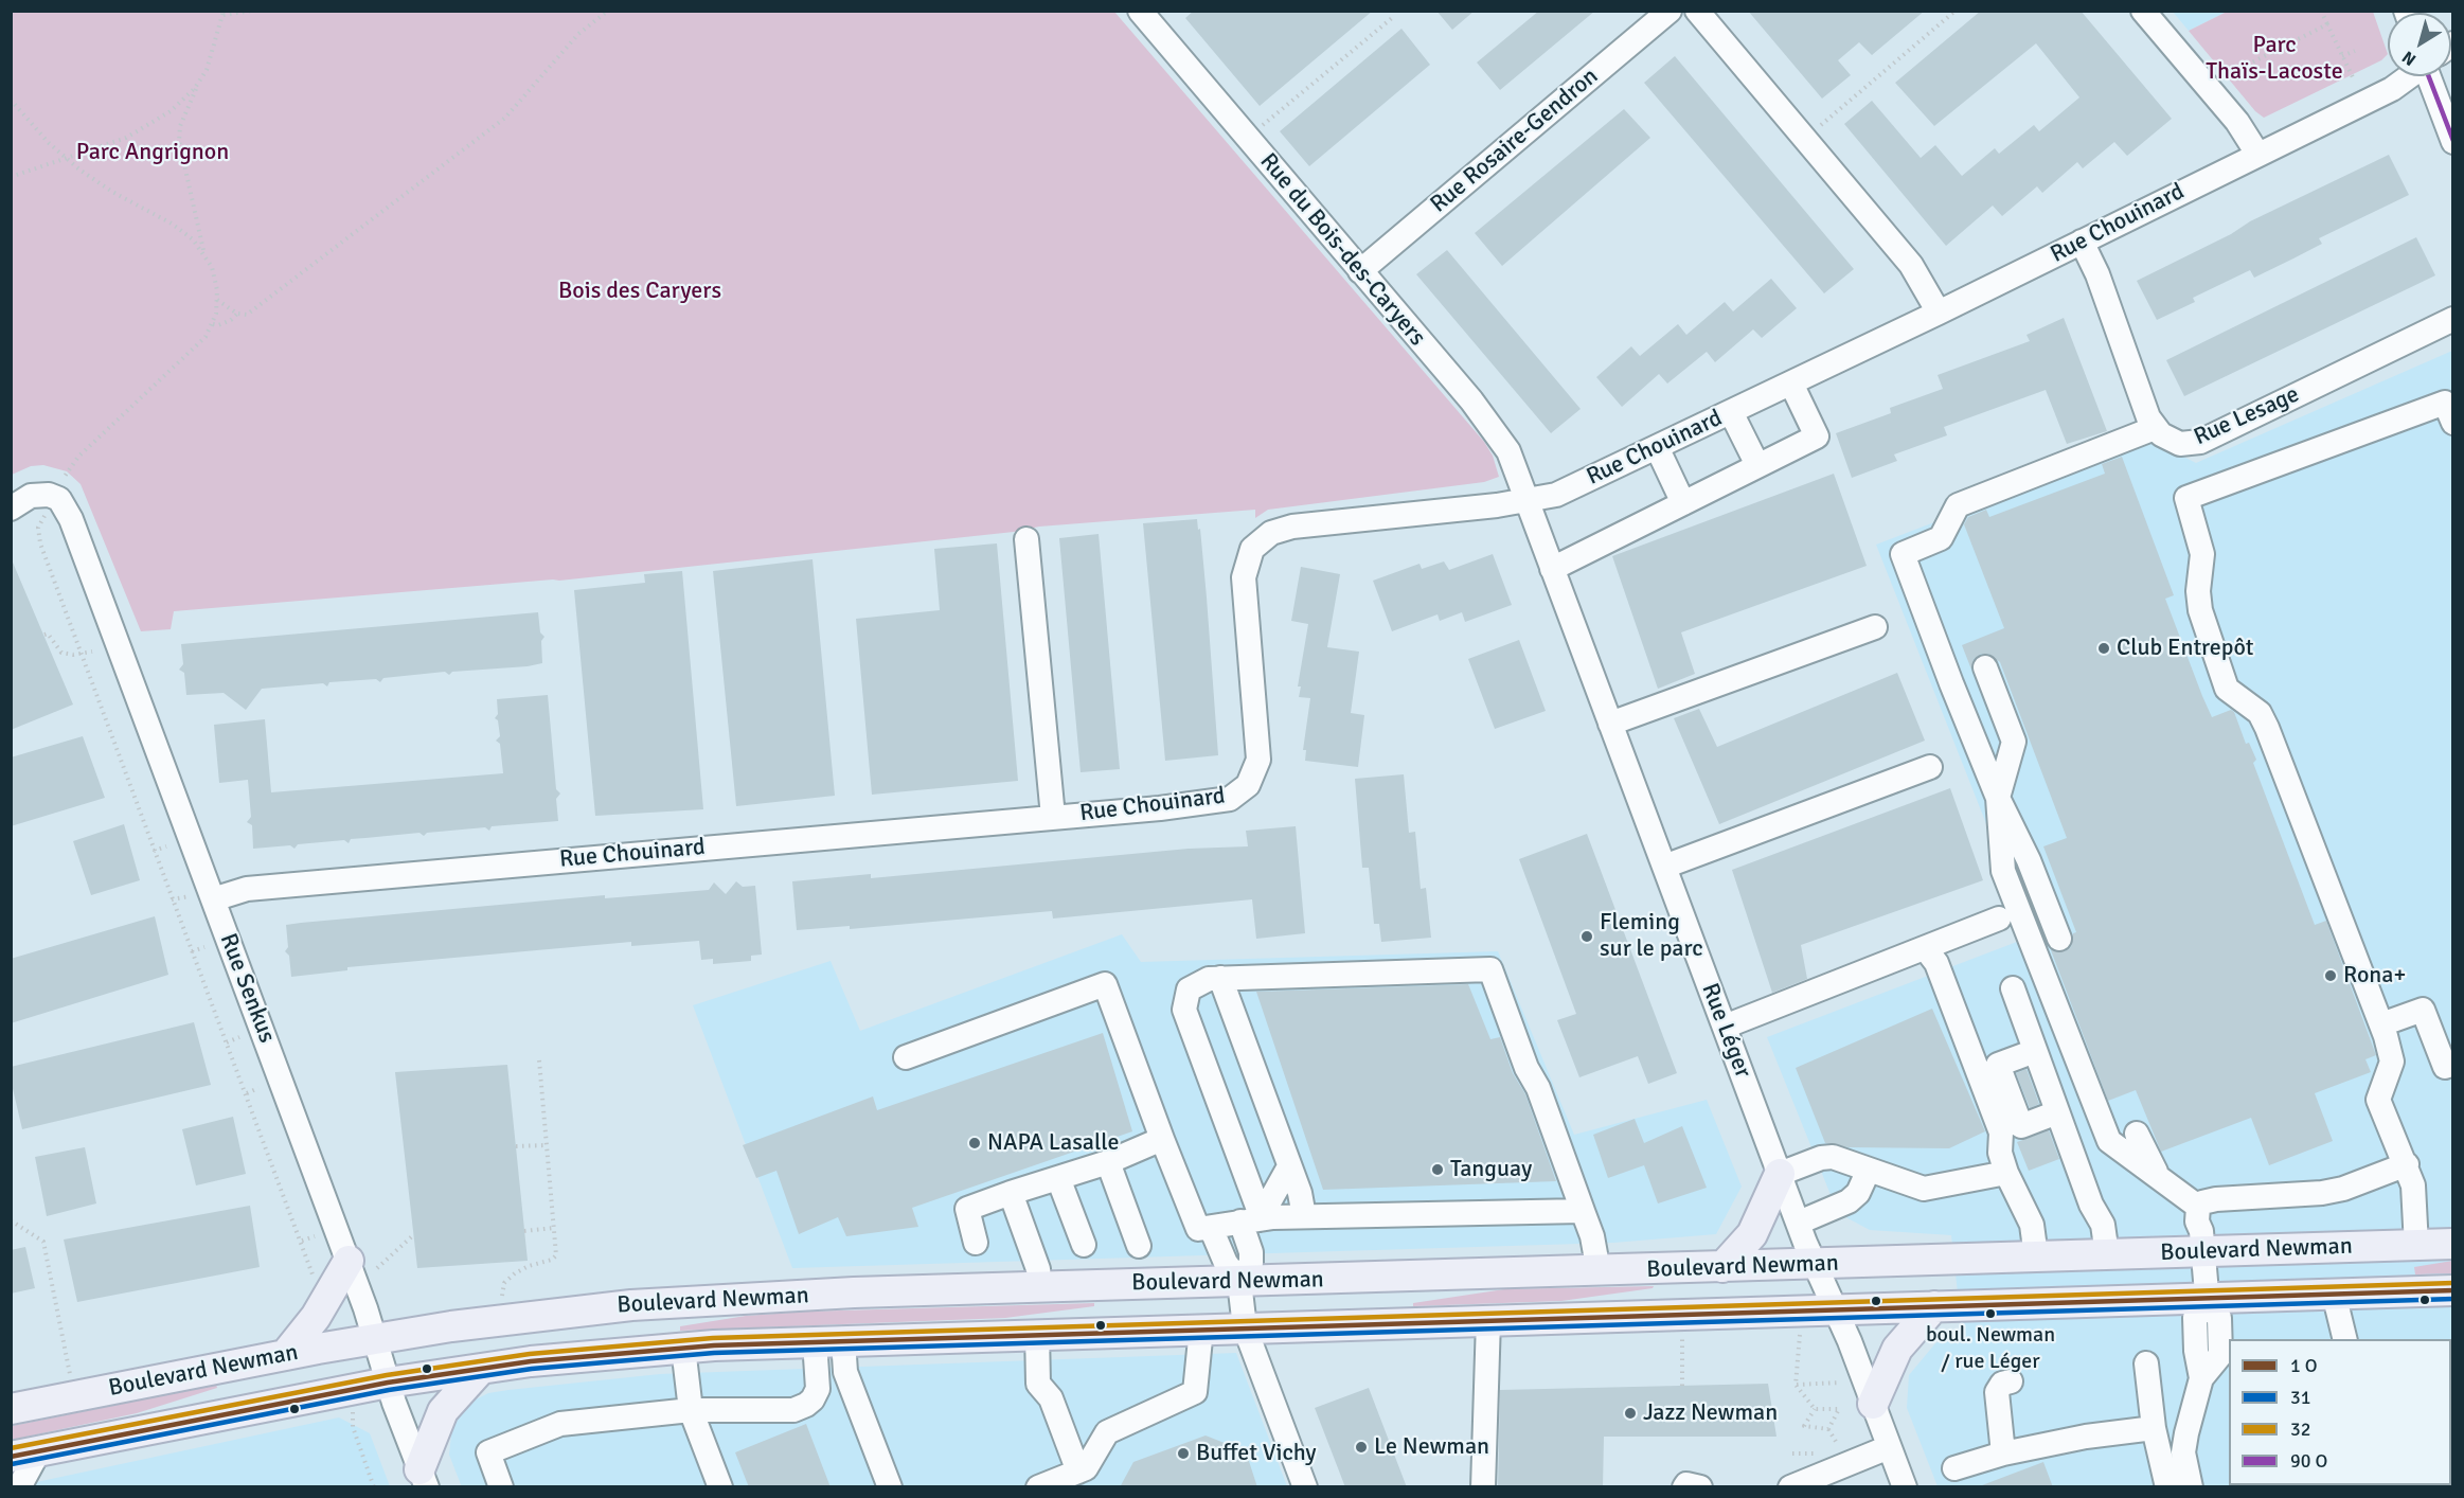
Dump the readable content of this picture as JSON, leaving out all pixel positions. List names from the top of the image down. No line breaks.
{"streets":{"main road":["Boulevard Newman"],"street":["Rue Rosaire-Gendron","Rue Chouinard","Rue du Bois-des-Caryers","Rue Lesage","Rue Senkus","Rue Léger"]},"crossings":[["Rue Rosaire-Gendron","Rue du Bois-des-Caryers"],["Rue Chouinard","Rue du Bois-des-Caryers"],["Rue Chouinard","Rue Lesage"],["Rue Chouinard","Rue Senkus"],["Rue Chouinard","Rue Léger"],["Rue du Bois-des-Caryers","Rue Léger"],["Rue Senkus","Boulevard Newman"],["Rue Léger","Boulevard Newman"]],"parks":["Parc Thaïs-Lacoste","Parc Angrignon","Bois des Caryers"],"places":["Club Entrepôt","Fleming sur le parc","Rona+","NAPA Lasalle","Tanguay","boul. Newman / rue Léger","Jazz Newman","Le Newman","Buffet Vichy"],"lines":["transit line 32","transit line 31"],"legend":["1 O","31","32","90 O"],"north":"bottom left"}
